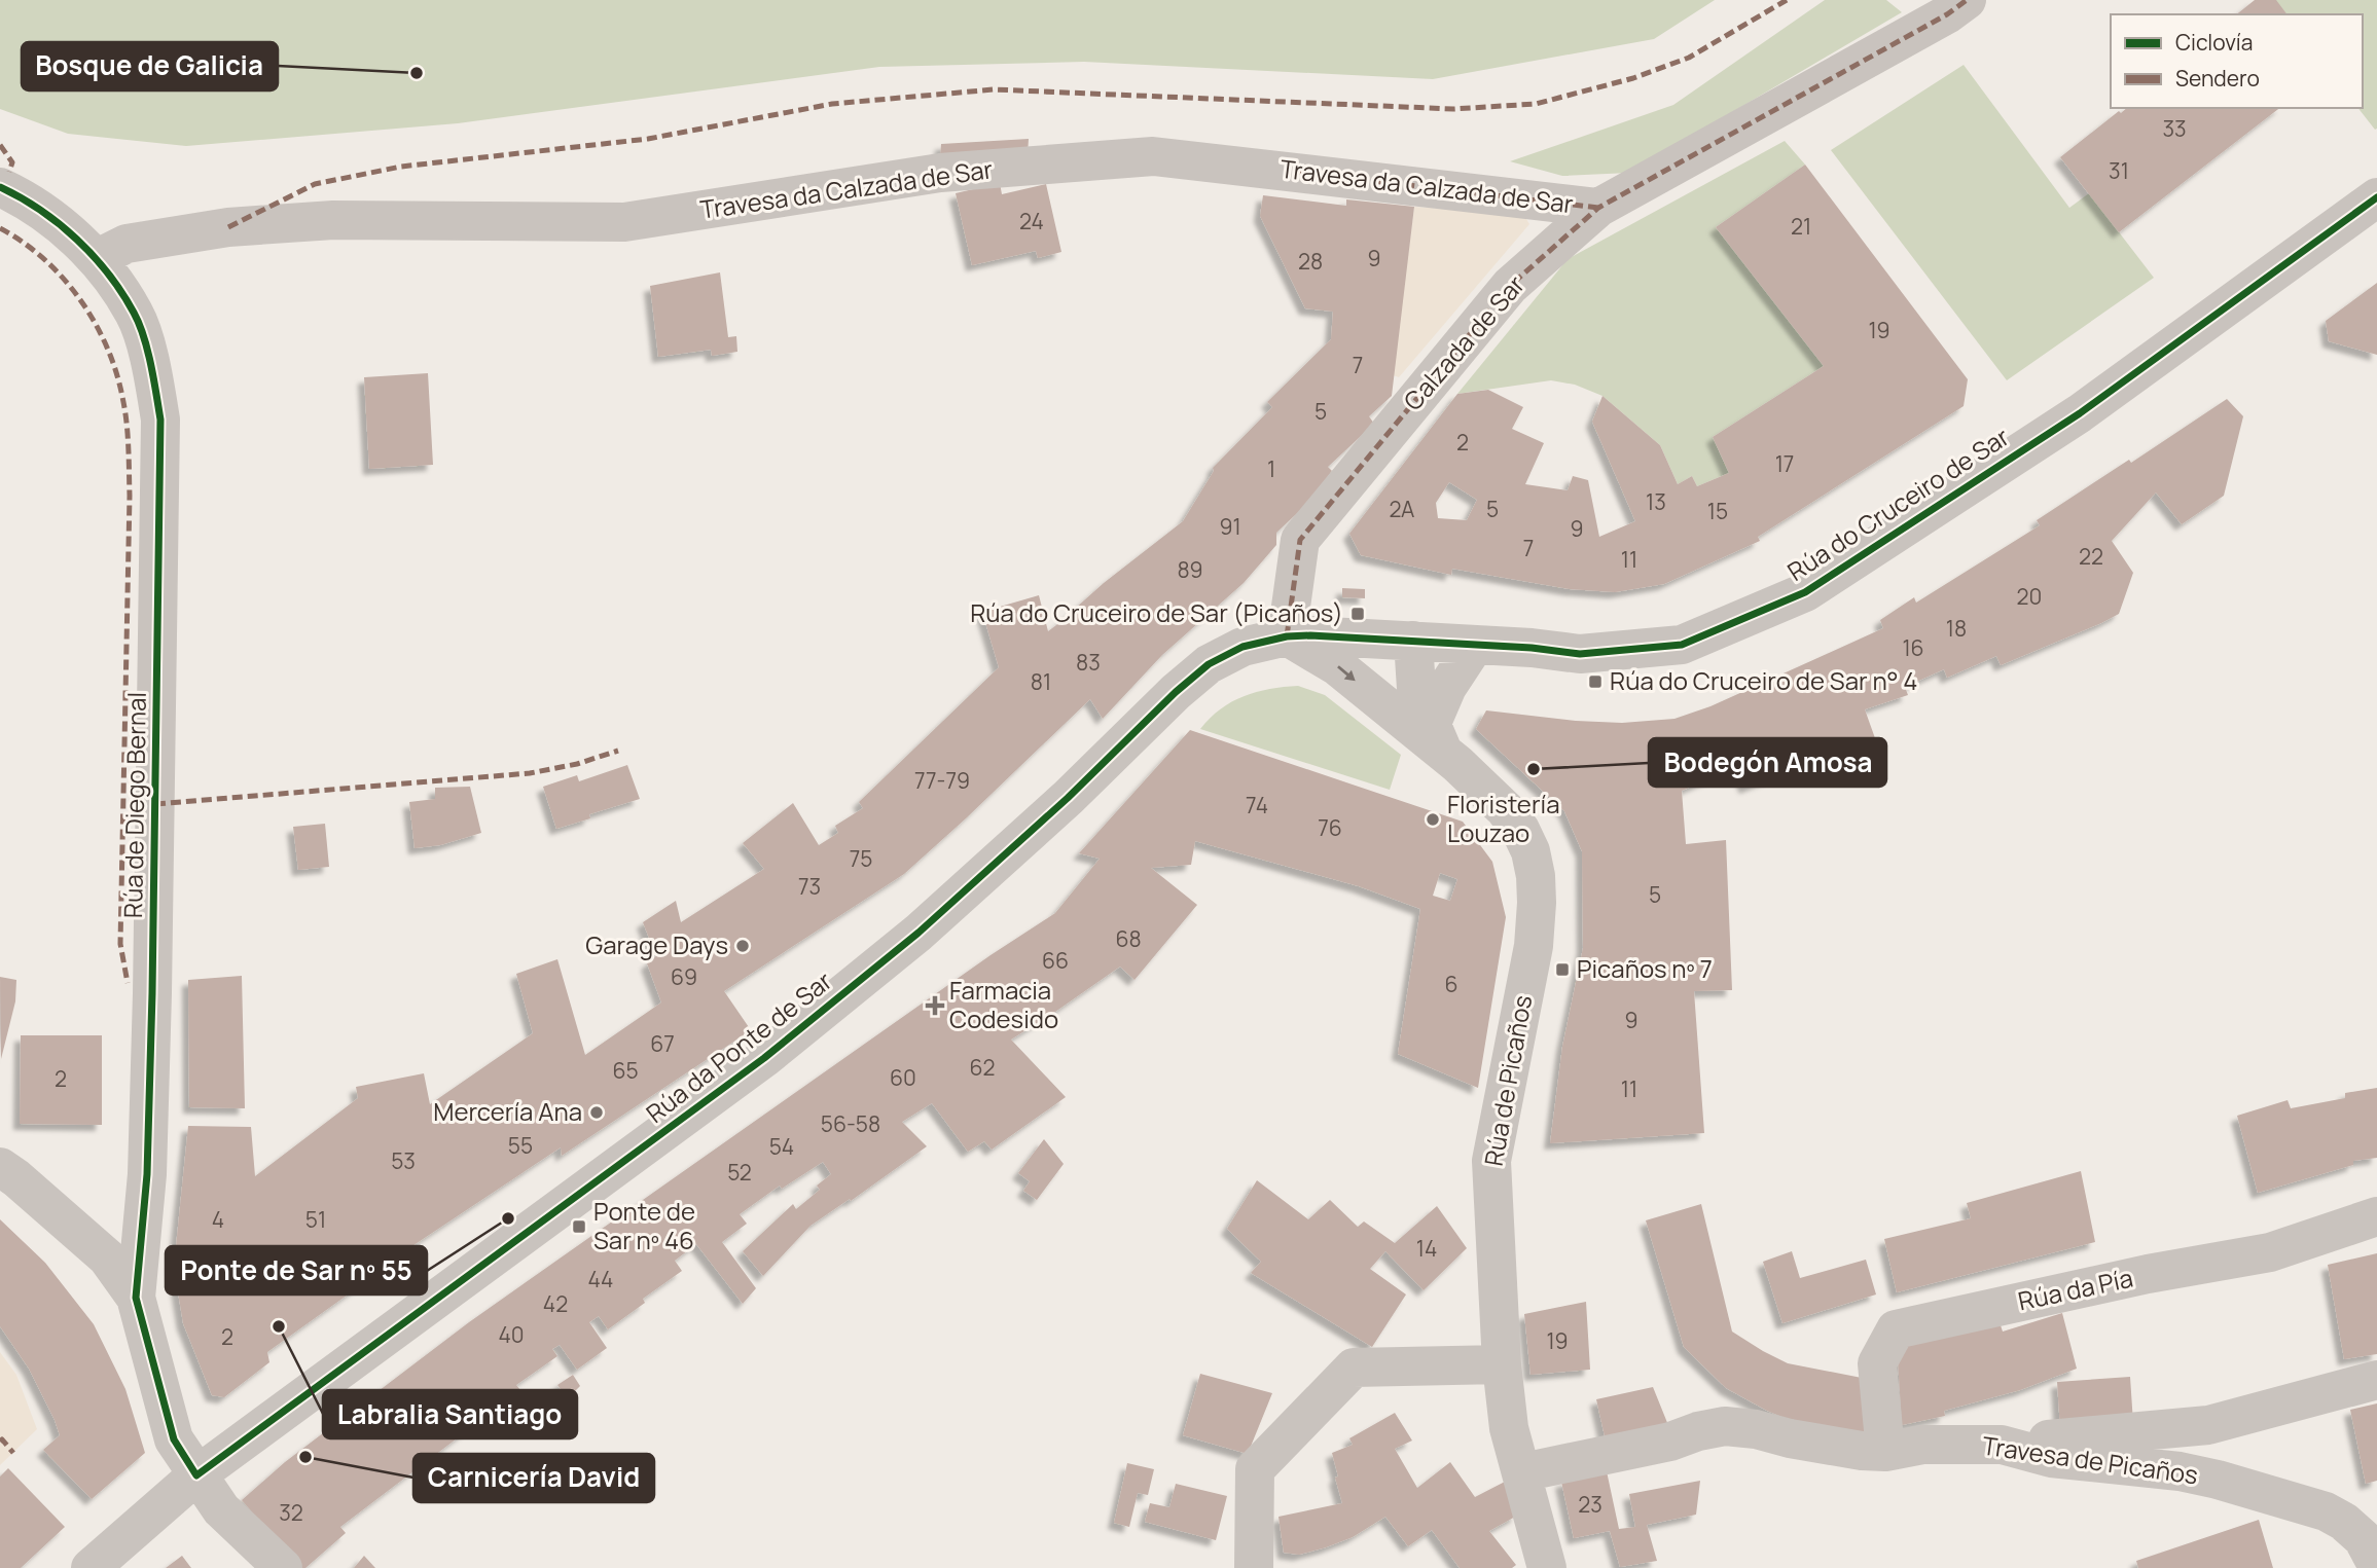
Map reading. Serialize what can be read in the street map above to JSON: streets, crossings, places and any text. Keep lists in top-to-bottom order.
{
  "streets": {
    "street": [
      "Travesa da Calzada de Sar",
      "Calzada de Sar",
      "Rúa do Cruceiro de Sar",
      "Rúa de Diego Bernal",
      "Rúa da Ponte de Sar",
      "Rúa de Picaños",
      "Rúa da Pía",
      "Travesa de Picaños"
    ]
  },
  "crossings": [
    ["Travesa da Calzada de Sar", "Calzada de Sar"],
    ["Travesa da Calzada de Sar", "Rúa de Diego Bernal"],
    ["Calzada de Sar", "Rúa do Cruceiro de Sar"],
    ["Calzada de Sar", "Rúa da Ponte de Sar"],
    ["Calzada de Sar", "Rúa de Picaños"],
    ["Rúa do Cruceiro de Sar", "Rúa da Ponte de Sar"],
    ["Rúa do Cruceiro de Sar", "Rúa de Picaños"],
    ["Rúa de Diego Bernal", "Rúa da Ponte de Sar"],
    ["Rúa da Ponte de Sar", "Rúa de Picaños"],
    ["Rúa de Picaños", "Travesa de Picaños"],
    ["Rúa da Pía", "Travesa de Picaños"]
  ],
  "places": {
    "other": [
      "Bosque de Galicia",
      "Bodegón Amosa",
      "Floristería Louzao",
      "Garage Days",
      "Mercería Ana",
      "Ponte de Sar nº 55",
      "Labralia Santiago",
      "Carnicería David"
    ],
    "transit": [
      "Rúa do Cruceiro de Sar (Picaños)",
      "Rúa do Cruceiro de Sar n° 4",
      "Picaños nº 7",
      "Ponte de Sar nº 46"
    ],
    "health": ["Farmacia Codesido"]
  },
  "house_numbers": [
    "33",
    "31",
    "24",
    "21",
    "9",
    "28",
    "19",
    "7",
    "5",
    "2",
    "17",
    "1",
    "13",
    "2A",
    "5",
    "15",
    "91",
    "9",
    "7",
    "22",
    "11",
    "89",
    "20",
    "18",
    "16",
    "83",
    "81",
    "77-79",
    "74",
    "76",
    "75",
    "73",
    "5",
    "68",
    "66",
    "69",
    "6",
    "9",
    "67",
    "62",
    "65",
    "60",
    "2",
    "11",
    "56-58",
    "55",
    "54",
    "53",
    "52",
    "4",
    "51",
    "14",
    "44",
    "42",
    "40",
    "2",
    "19",
    "23",
    "32"
  ],
  "legend": ["Ciclovía", "Sendero"]
}
